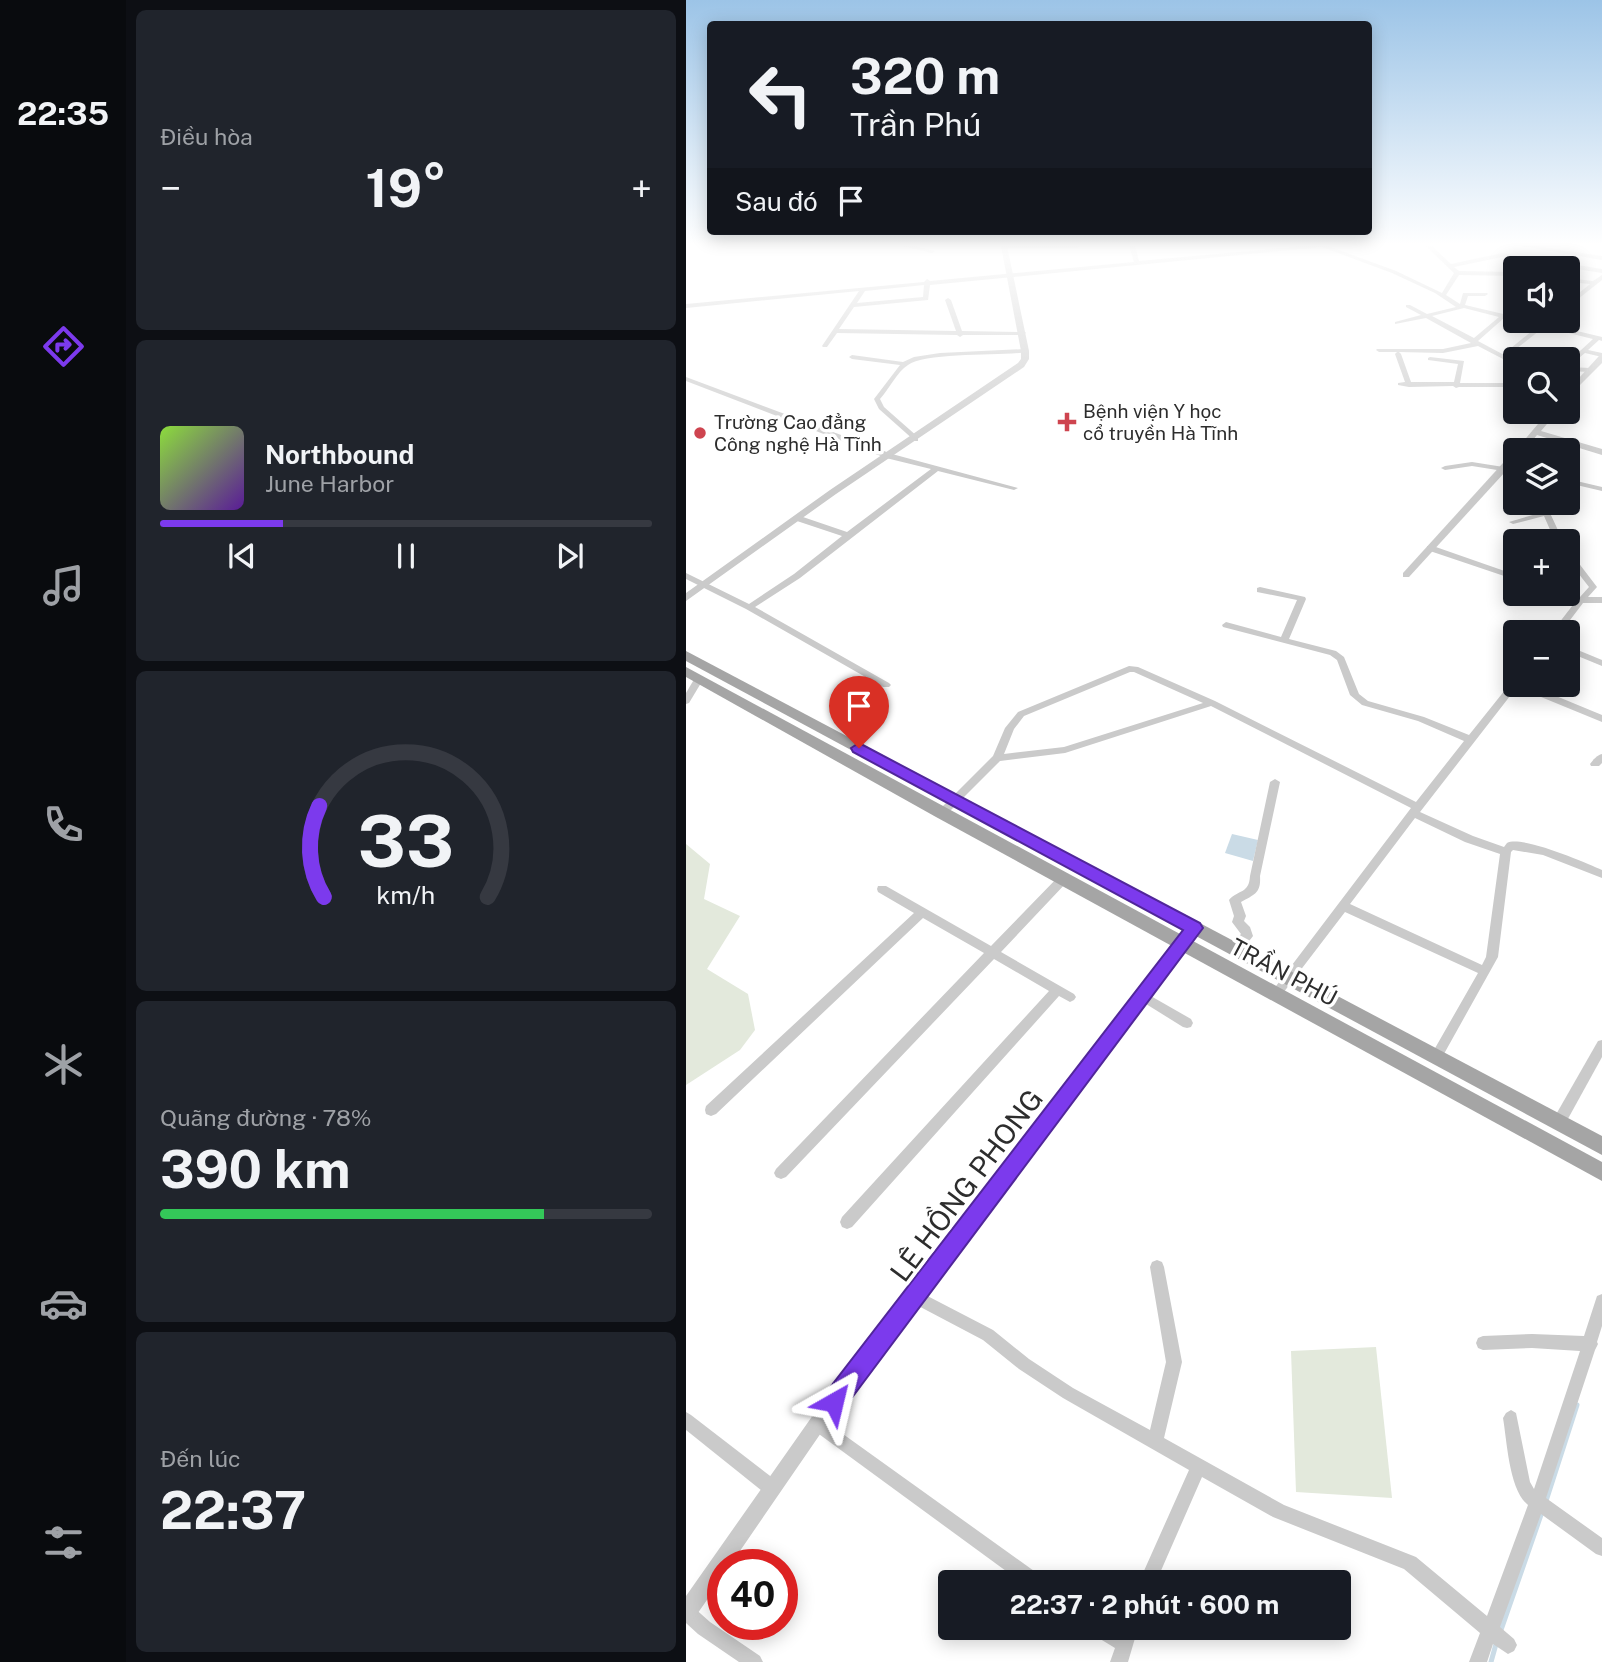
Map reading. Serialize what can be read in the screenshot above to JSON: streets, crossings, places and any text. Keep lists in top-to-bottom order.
{
  "streets": {
    "main road": ["TRẦN PHÚ"],
    "street": ["LÊ HỒNG PHONG"]
  },
  "crossings": [
    ["TRẦN PHÚ", "LÊ HỒNG PHONG"]
  ],
  "places": {
    "health": ["Bệnh viện Y học cổ truyền Hà Tĩnh"],
    "other": ["Trường Cao đẳng Công nghệ Hà Tĩnh"]
  },
  "page": {
    "tabs": "22:35",
    "tile": [
      "Điều hòa",
      ["Quãng đường · 78%", "390 km"],
      ["Đến lúc", "22:37"]
    ],
    "turn": ["320 m", "Trần Phú"],
    "heat": ["−", "19°", "+"],
    "then": "Sau đó",
    "map_buttons": ["+", "−"],
    "song": ["Northbound", "June Harbor"],
    "limit": "40",
    "trip": "22:37 · 2 phút · 600 m",
    "gauge": ["33", "km/h"]
  }
}
